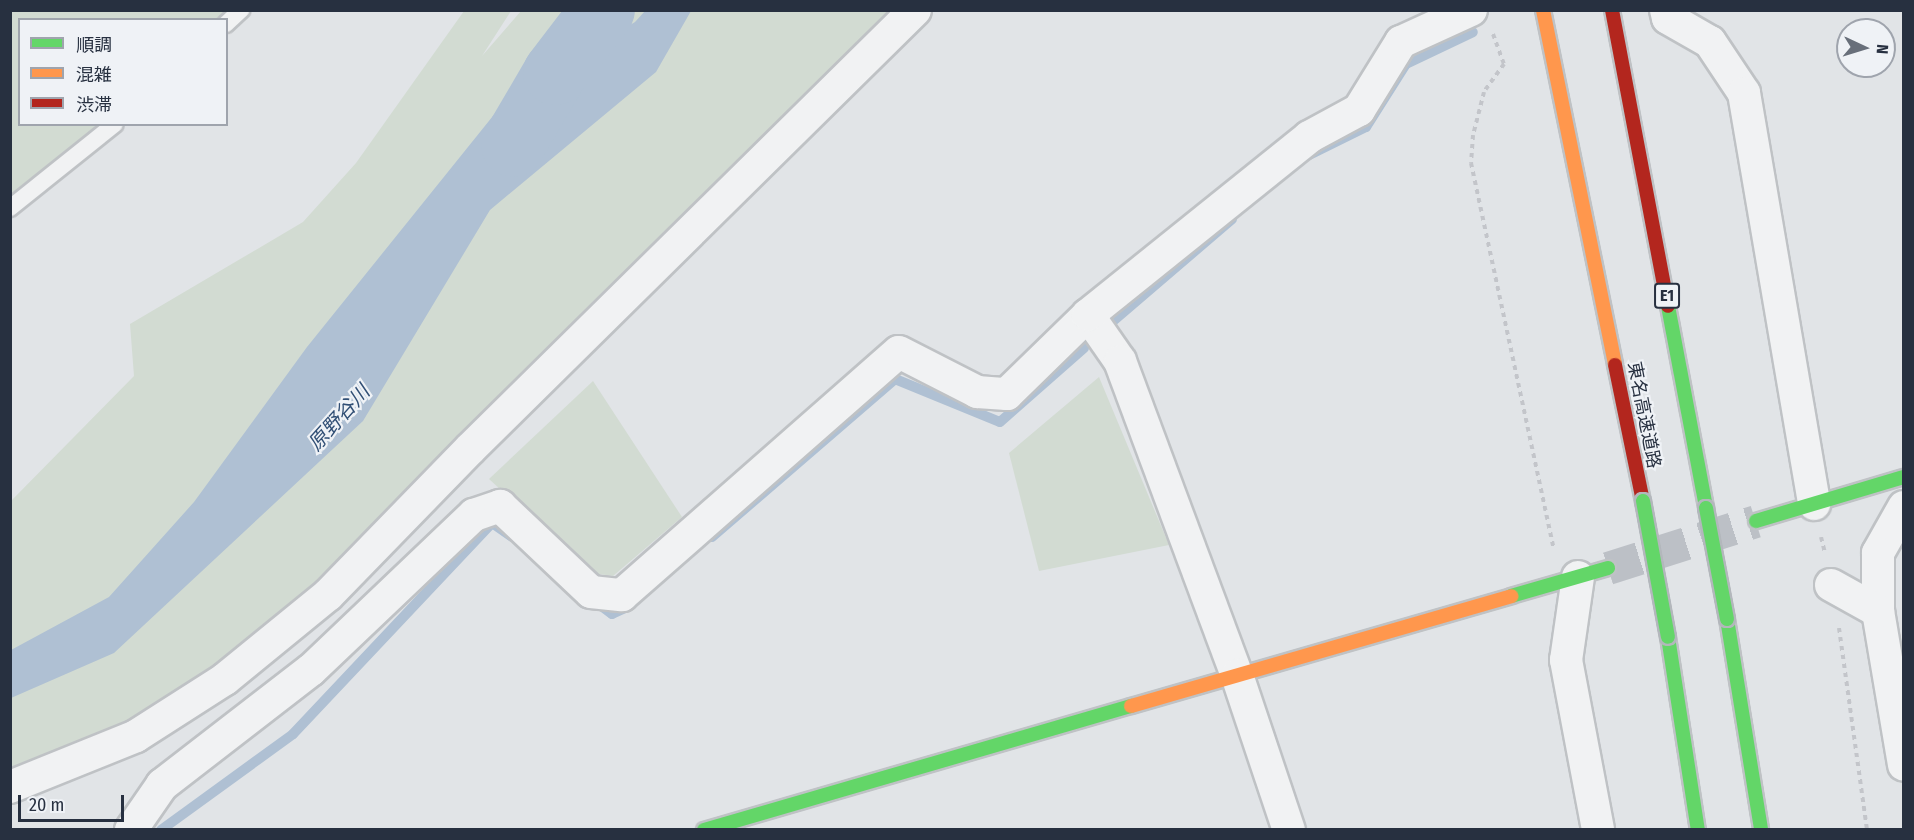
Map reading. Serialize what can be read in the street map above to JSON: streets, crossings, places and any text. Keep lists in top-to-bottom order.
{
  "streets": {
    "main road": ["E1", "東名高速道路"]
  },
  "water": ["原野谷川"],
  "legend": ["順調", "混雑", "渋滞"],
  "scale_bar": "20 m",
  "north": "right"
}
